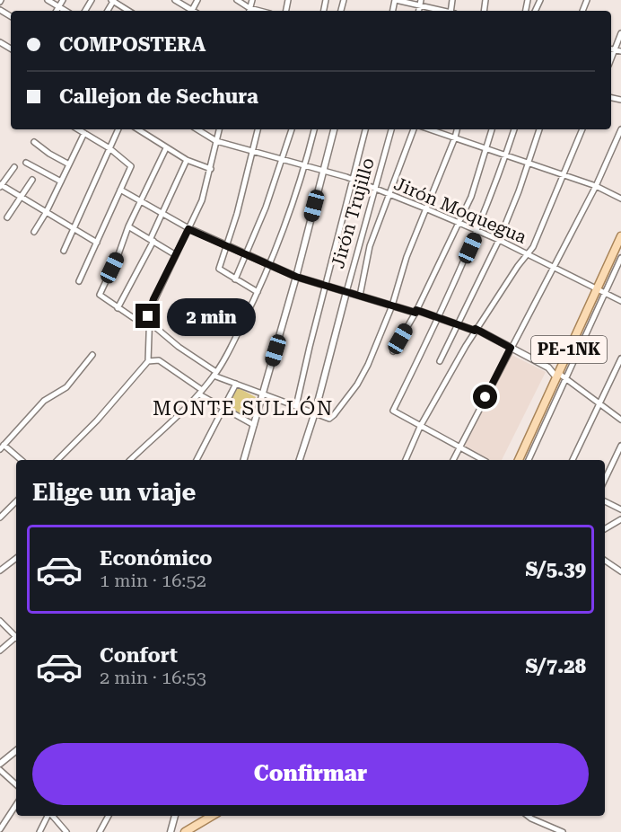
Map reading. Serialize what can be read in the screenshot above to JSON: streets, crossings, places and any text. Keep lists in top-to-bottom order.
{
  "streets": {
    "main road": ["PE-1NK"],
    "street": ["Jirón Moquegua", "Jirón Trujillo"]
  },
  "crossings": [
    ["Jirón Moquegua", "Jirón Trujillo"],
    ["Jirón Moquegua", "PE-1NK"]
  ],
  "districts": ["MONTE SULLÓN"],
  "page": {
    "banner": ["COMPOSTERA", "Callejon de Sechura"],
    "bubble": "2 min",
    "heading": "Elige un viaje",
    "list": [
      {
        "name": "Económico",
        "note": "1 min · 16:52",
        "value": "S/5.39"
      },
      {
        "name": "Confort",
        "note": "2 min · 16:53",
        "value": "S/7.28"
      }
    ],
    "buttons": "Confirmar"
  }
}
